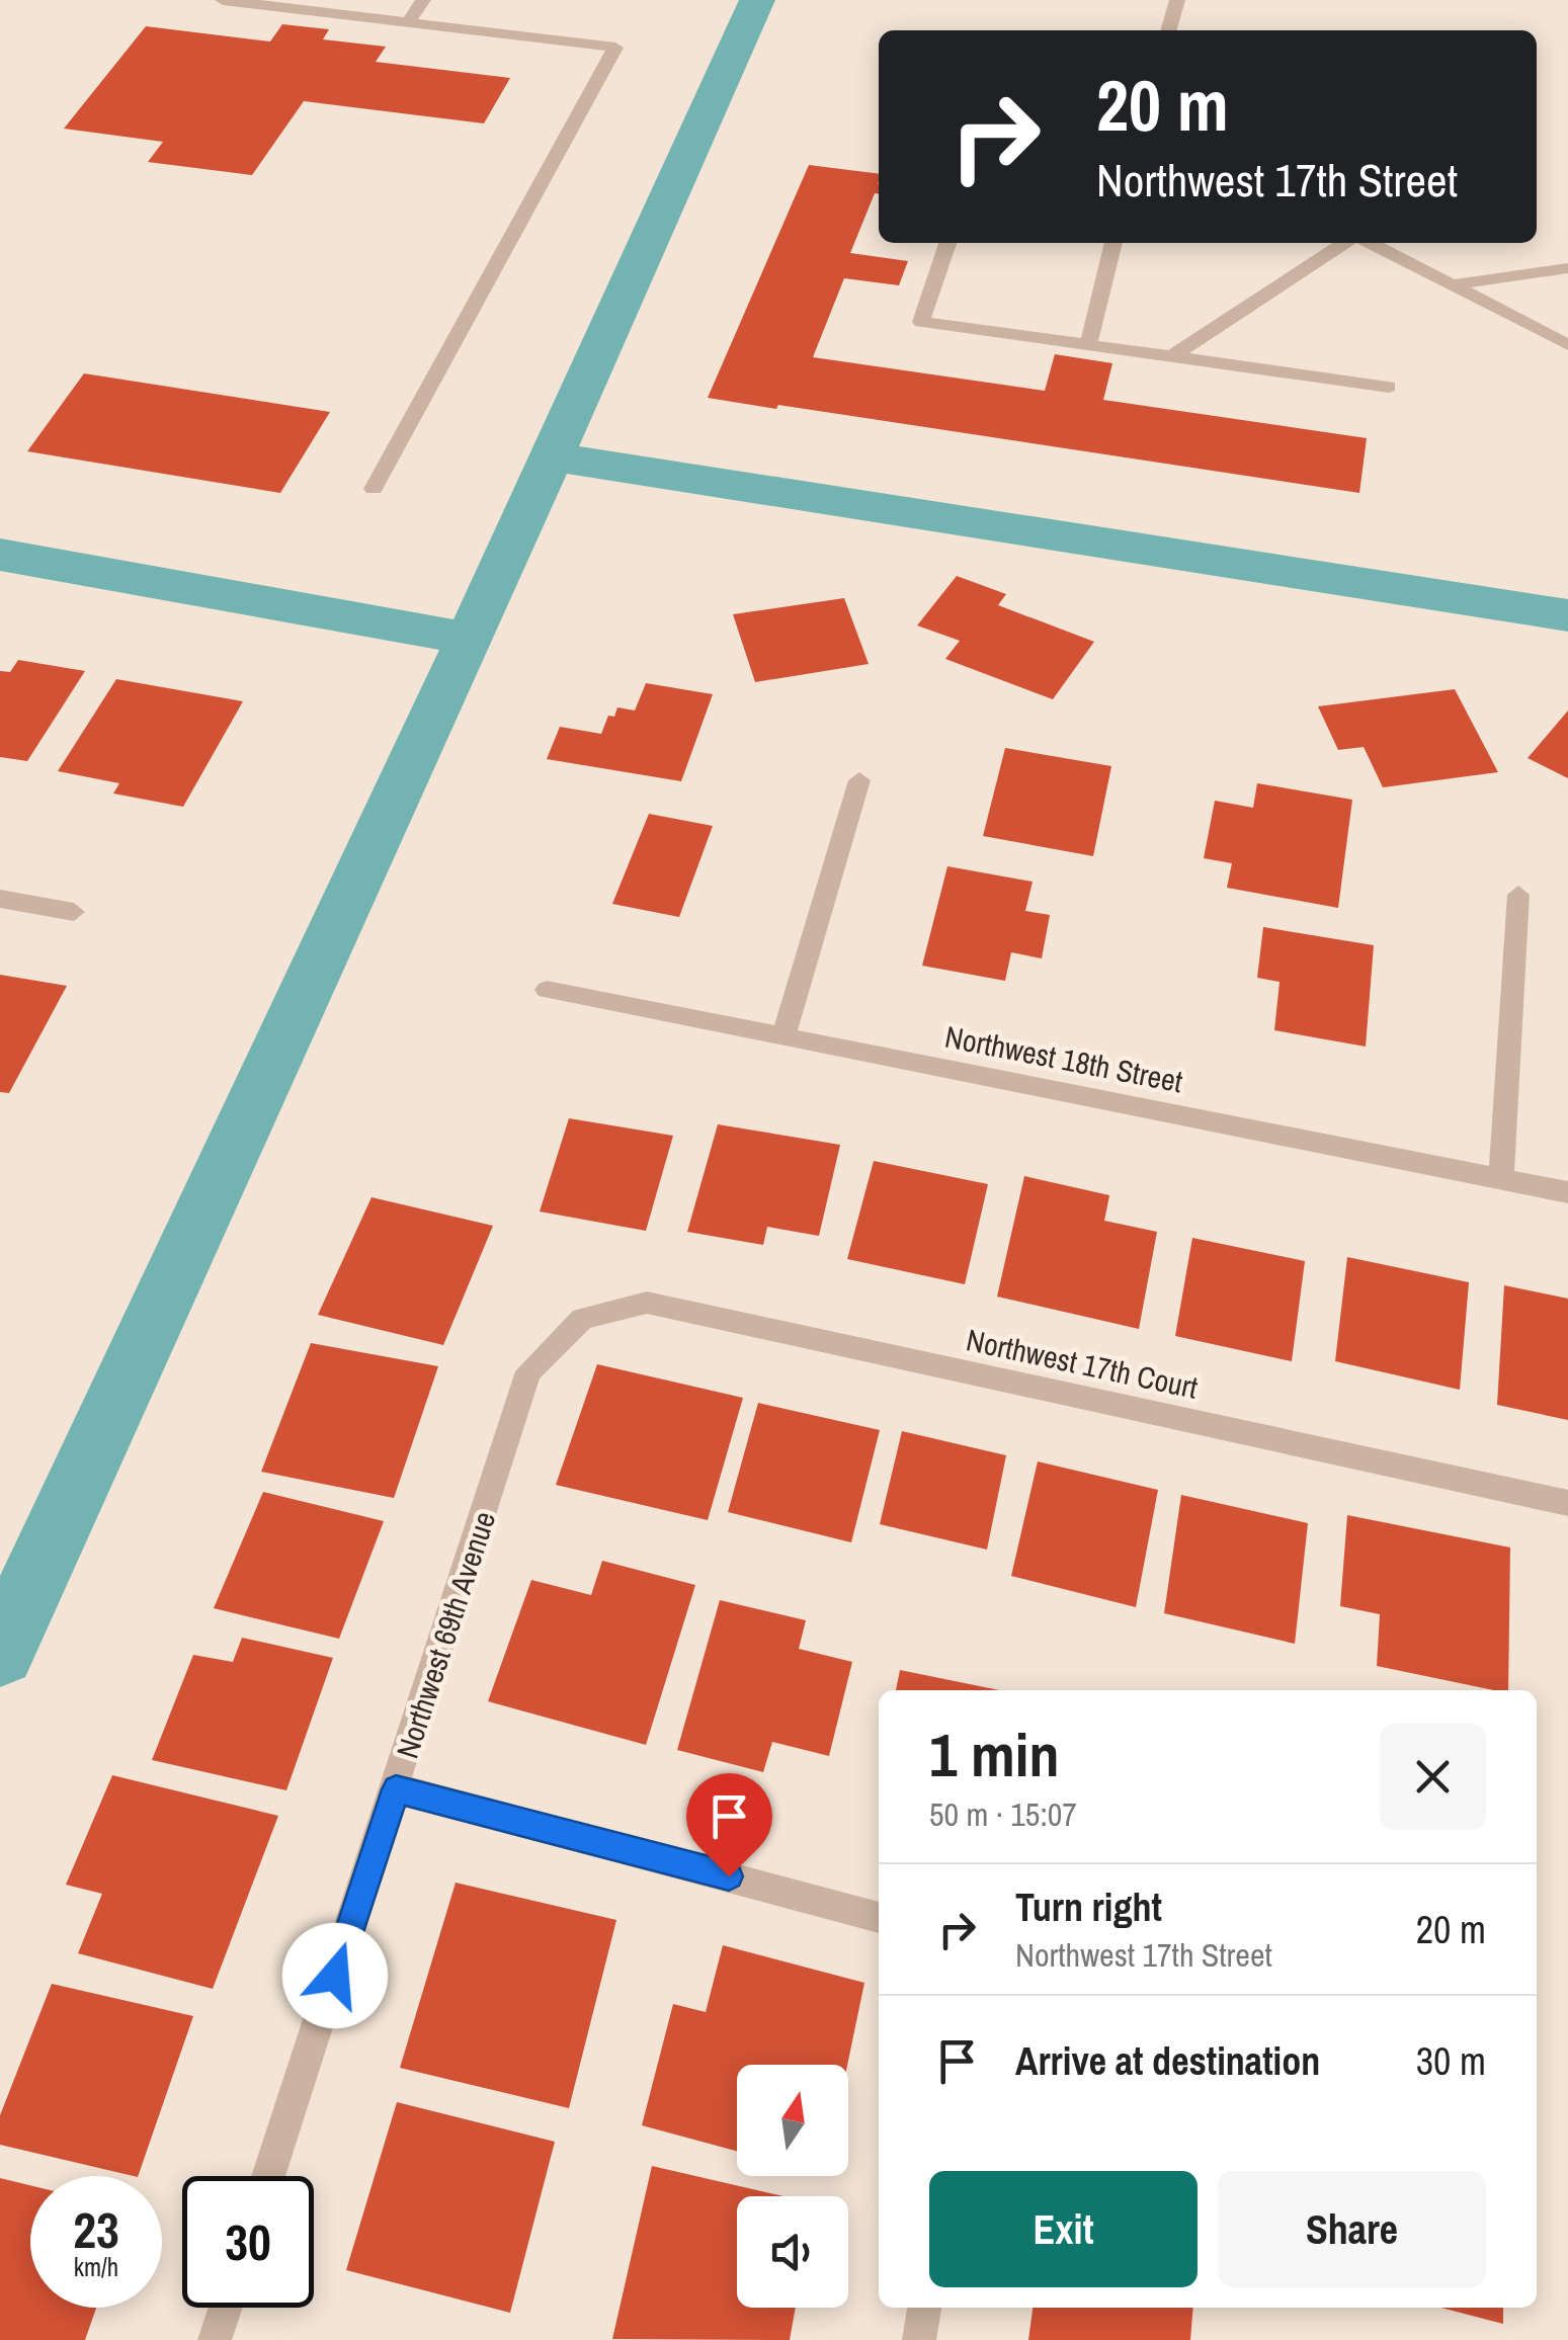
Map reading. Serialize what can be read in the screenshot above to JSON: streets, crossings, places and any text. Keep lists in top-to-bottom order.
{
  "streets": {
    "street": ["Northwest 18th Street", "Northwest 17th Court", "Northwest 69th Avenue"]
  },
  "crossings": [
    ["Northwest 17th Court", "Northwest 69th Avenue"]
  ],
  "north": "top",
  "page": {
    "turn": ["20 m", "Northwest 17th Street"],
    "heading": ["1 min", "50 m · 15:07"],
    "list": [
      {
        "name": "Turn right",
        "note": "Northwest 17th Street",
        "value": "20 m"
      },
      {
        "name": "Arrive at destination",
        "value": "30 m"
      }
    ],
    "buttons": ["Exit", "Share"],
    "speed": "23 km/h",
    "limit": "30"
  }
}
